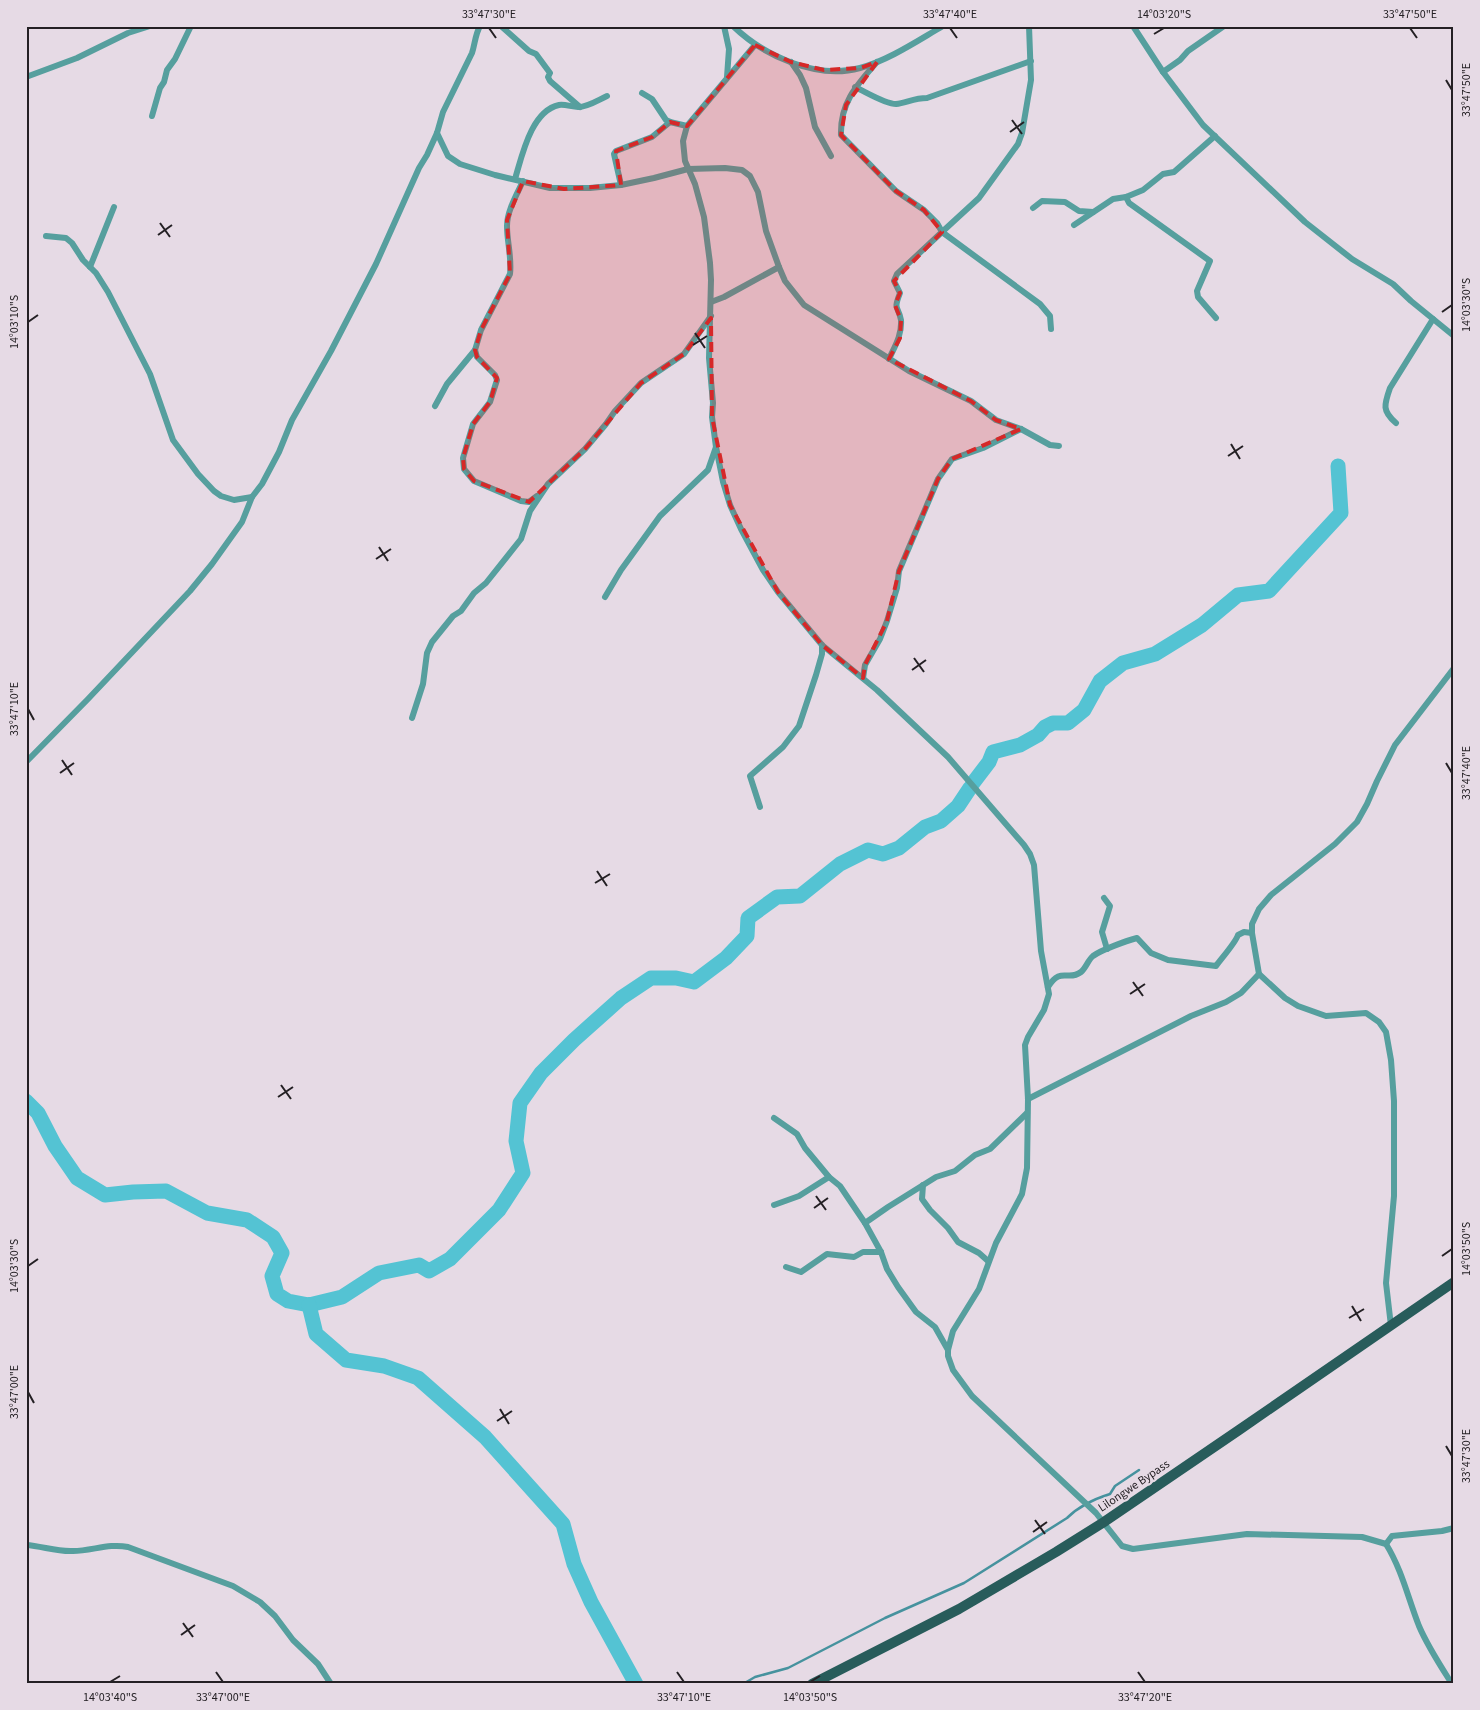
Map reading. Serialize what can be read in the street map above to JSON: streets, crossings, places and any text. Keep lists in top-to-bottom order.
{
  "streets": {
    "main road": ["Lilongwe Bypass"]
  },
  "coordinates": [
    "33°47'30\"E",
    "33°47'40\"E",
    "14°03'20\"S",
    "33°47'50\"E",
    "14°03'30\"S",
    "14°03'10\"S",
    "33°47'10\"E",
    "14°03'50\"S",
    "33°47'00\"E",
    "14°03'40\"S",
    "33°47'20\"E"
  ]
}
